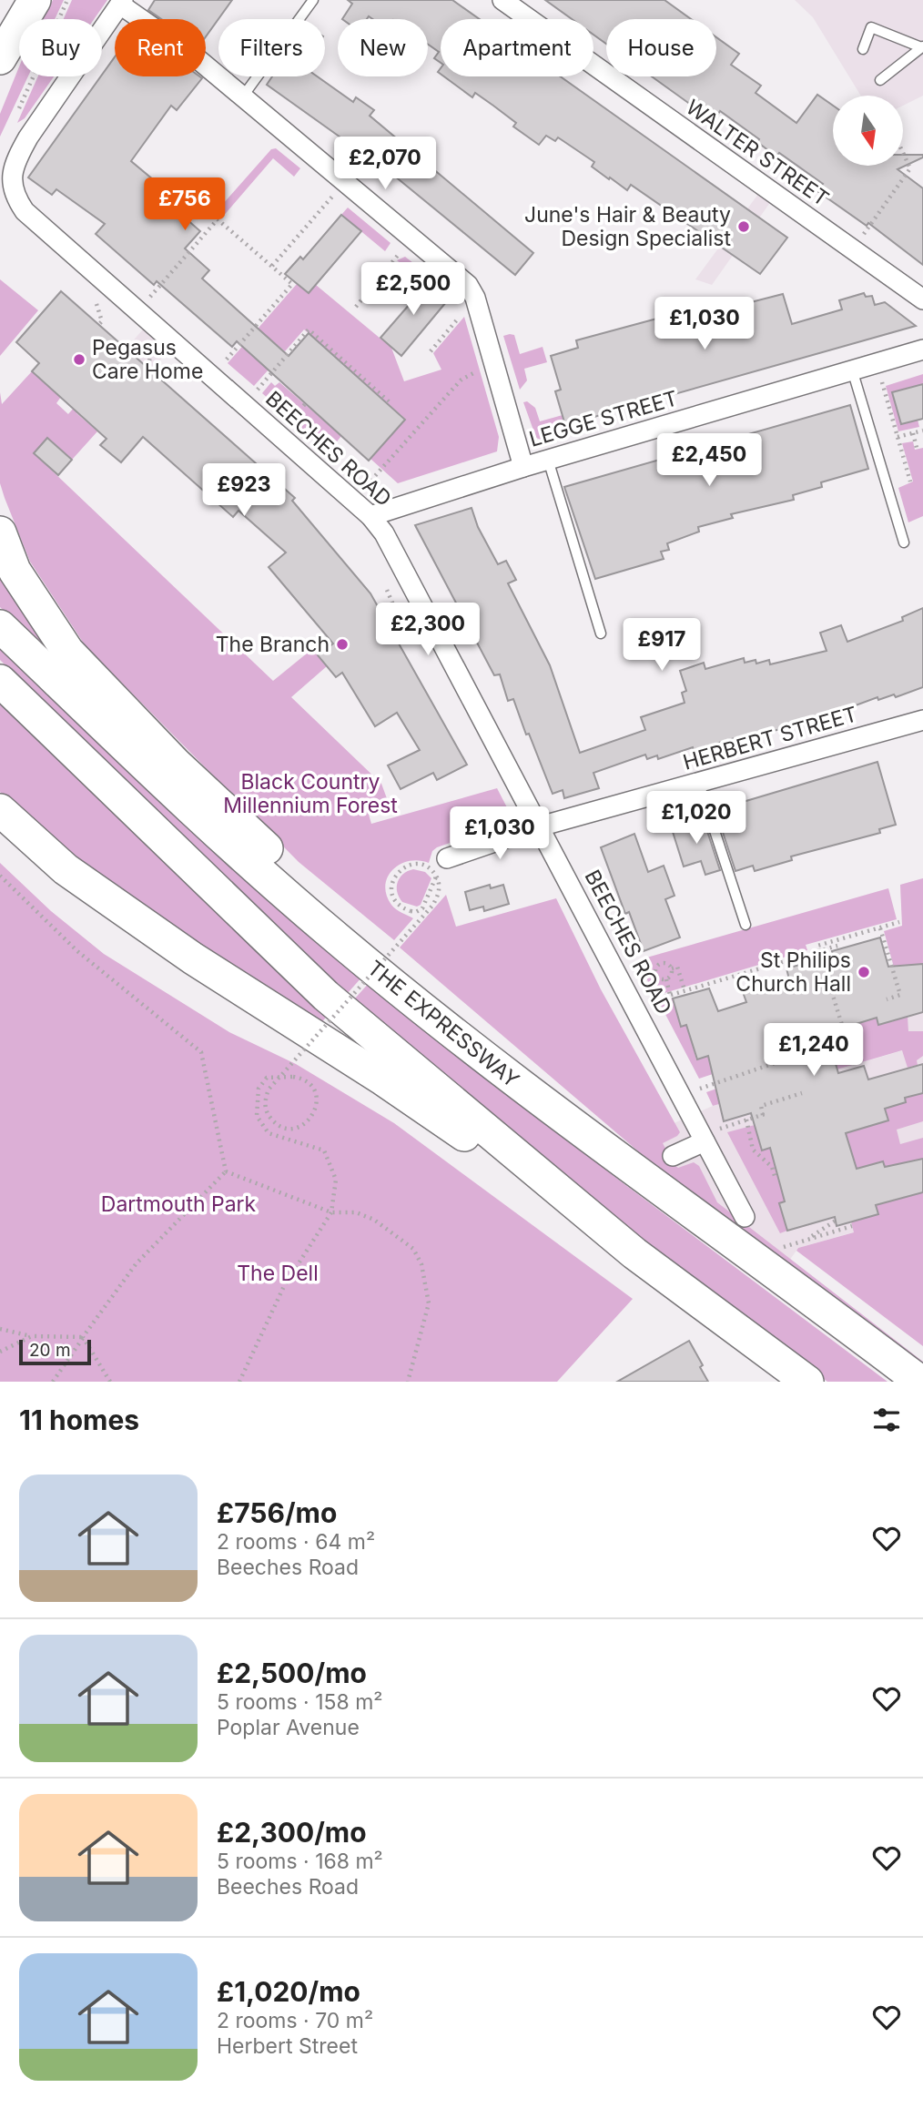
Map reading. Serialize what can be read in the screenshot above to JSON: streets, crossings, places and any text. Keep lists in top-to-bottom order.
{
  "streets": {
    "highway": ["THE EXPRESSWAY"],
    "street": [
      "WALTER STREET",
      "LEGGE STREET",
      "BEECHES ROAD",
      "HERBERT STREET"
    ]
  },
  "crossings": [
    ["LEGGE STREET", "BEECHES ROAD"],
    ["BEECHES ROAD", "HERBERT STREET"]
  ],
  "parks": ["Black Country Millennium Forest", "Dartmouth Park", "The Dell"],
  "places": [
    "June's Hair & Beauty Design Specialist",
    "Pegasus Care Home",
    "The Branch",
    "St Philips Church Hall"
  ],
  "scale_bar": "20 m",
  "north": "bottom",
  "page": {
    "chip": [
      "Buy",
      "Rent",
      "Filters",
      "New",
      "Apartment",
      "House"
    ],
    "price": [
      "£2,070",
      "£756",
      "£2,500",
      "£1,030",
      "£2,450",
      "£923",
      "£2,300",
      "£917",
      "£1,020",
      "£1,030",
      "£1,240"
    ],
    "scale": "20 m",
    "heading": "11 homes",
    "list": [
      {
        "name": "£756/mo",
        "note": "2 rooms · 64 m² · Beeches Road"
      },
      {
        "name": "£2,500/mo",
        "note": "5 rooms · 158 m² · Poplar Avenue"
      },
      {
        "name": "£2,300/mo",
        "note": "5 rooms · 168 m² · Beeches Road"
      },
      {
        "name": "£1,020/mo",
        "note": "2 rooms · 70 m² · Herbert Street"
      }
    ]
  }
}
